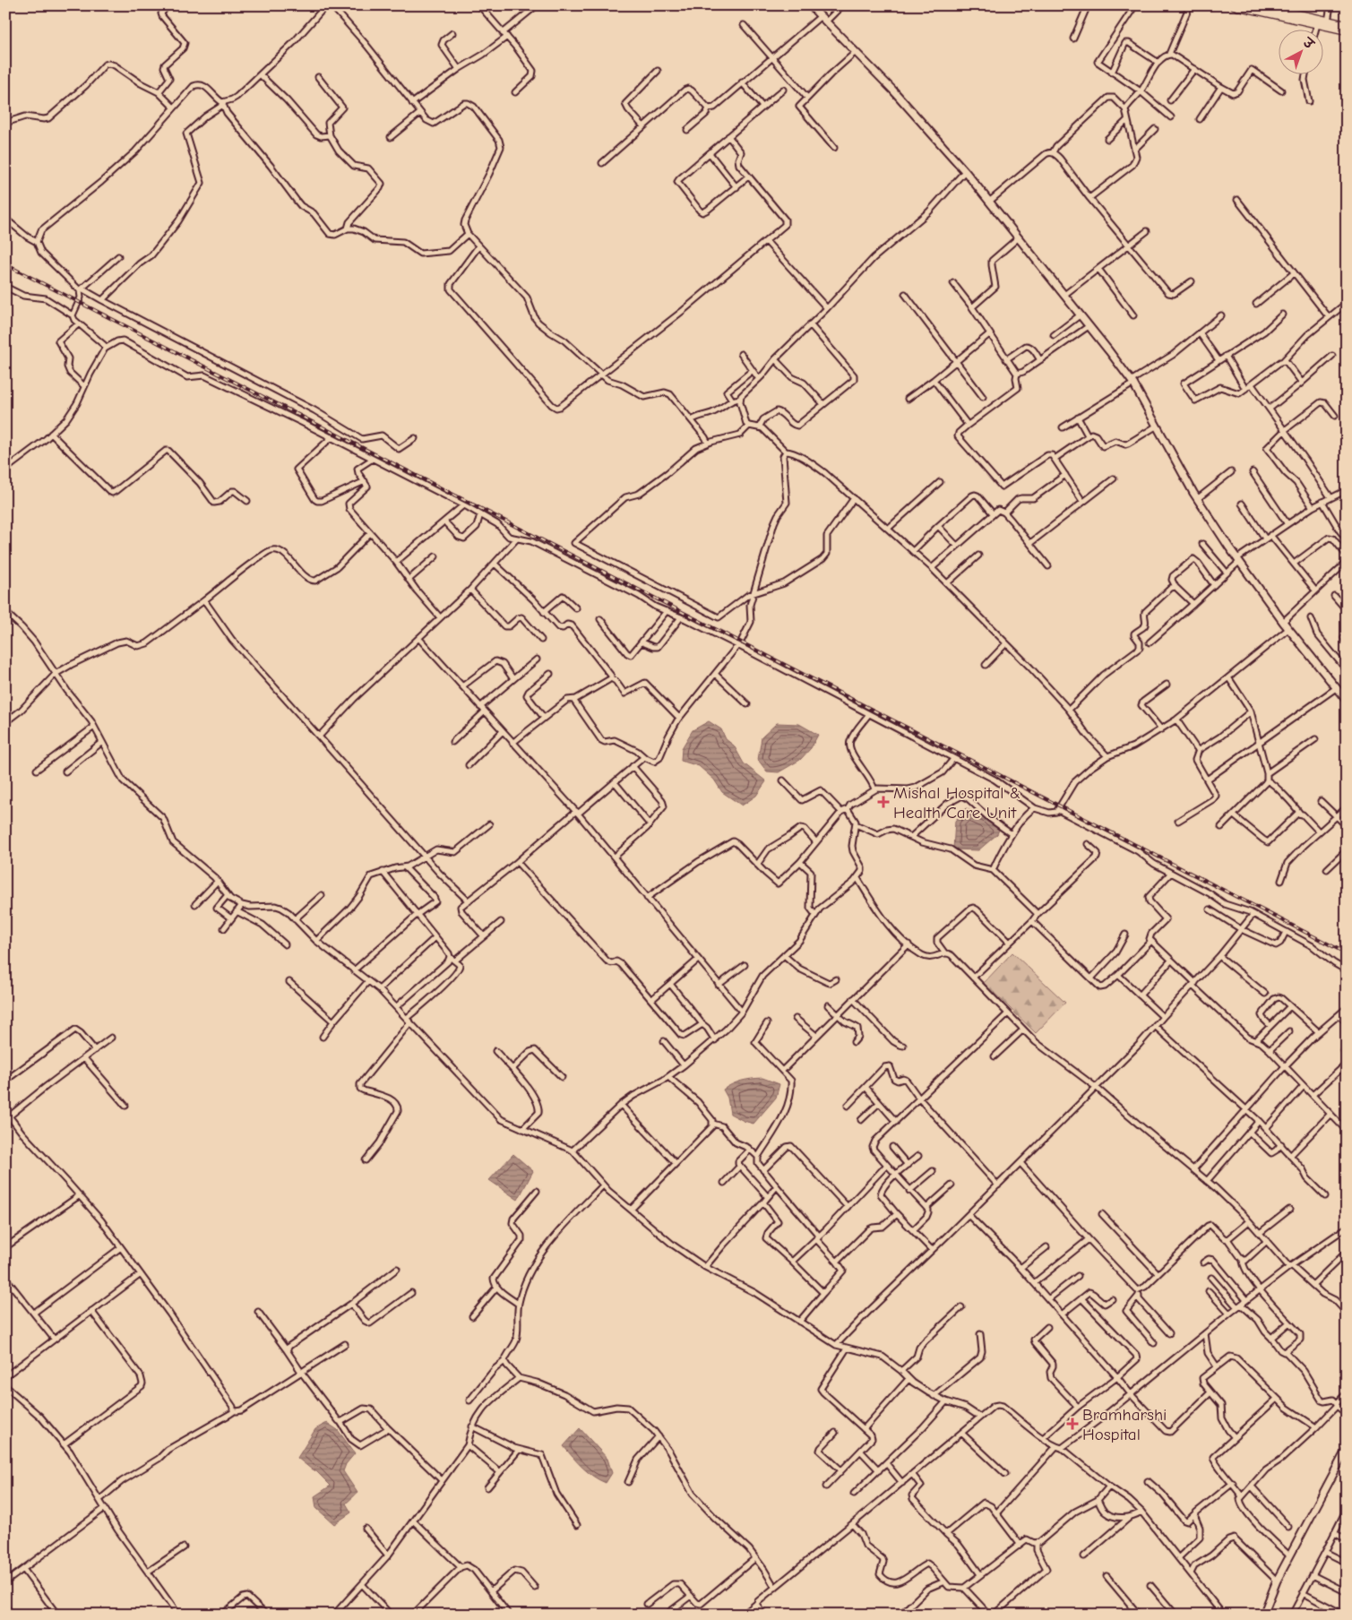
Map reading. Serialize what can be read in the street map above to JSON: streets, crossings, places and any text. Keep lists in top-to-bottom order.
{
  "places": {
    "health": ["Mishal Hospital & Health Care Unit", "Bramharshi Hospital"]
  },
  "north": "top right"
}
